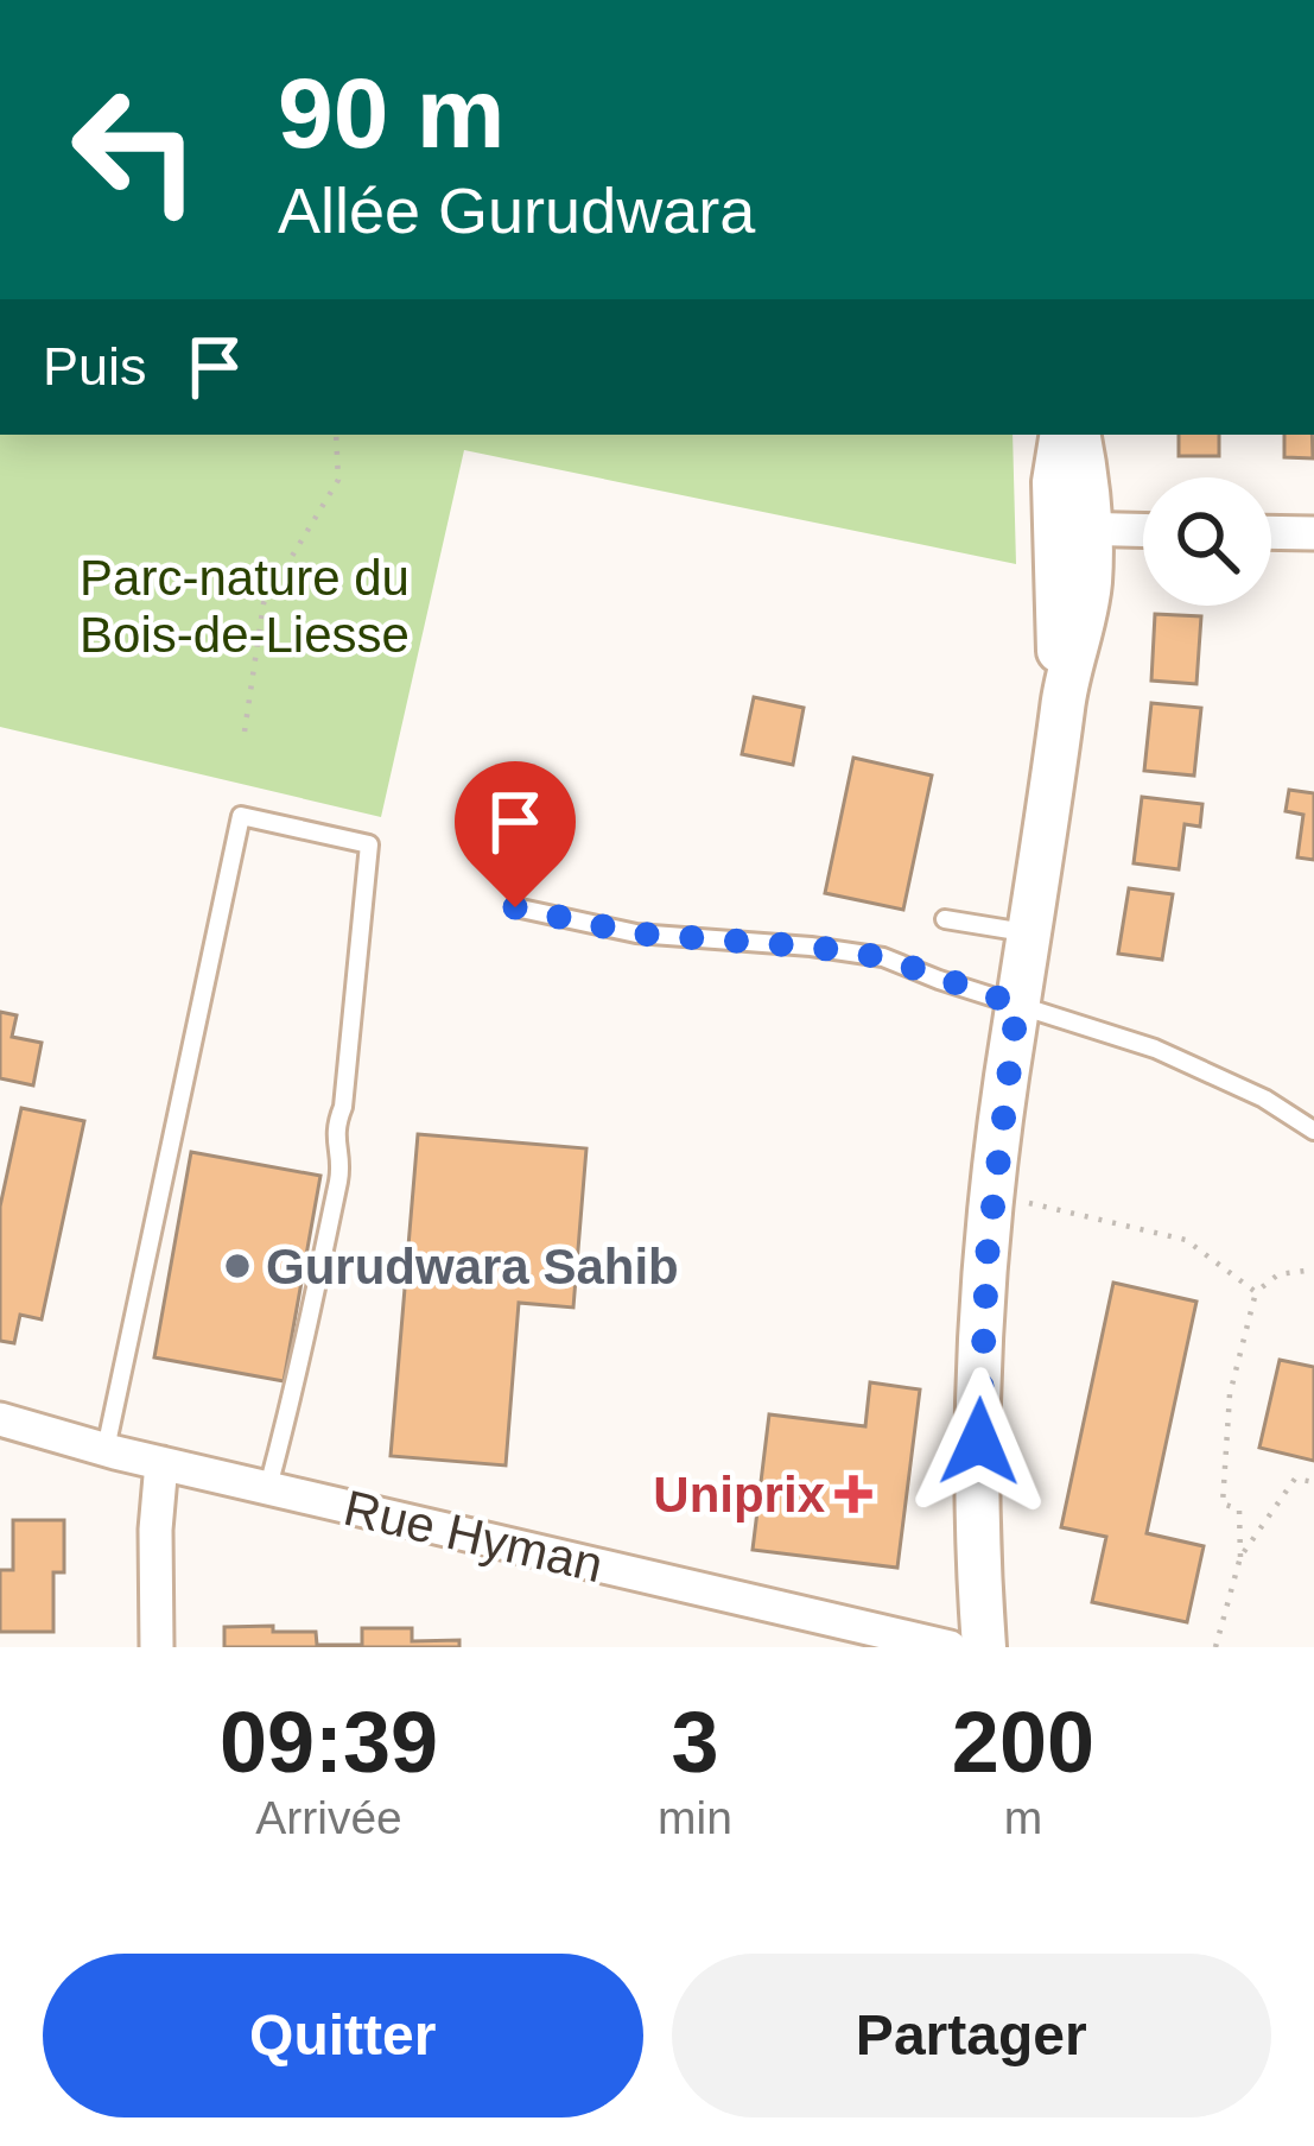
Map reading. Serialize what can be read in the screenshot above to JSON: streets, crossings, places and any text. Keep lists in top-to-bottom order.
{
  "streets": {
    "street": ["Rue Hyman"]
  },
  "parks": ["Parc-nature du Bois-de-Liesse"],
  "places": {
    "other": ["Gurudwara Sahib"],
    "health": ["Uniprix"]
  },
  "page": {
    "turn": ["90 m", "Allée Gurudwara"],
    "then": "Puis",
    "eta": [
      "09:39",
      "Arrivée",
      "3",
      "min",
      "200",
      "m"
    ],
    "buttons": ["Quitter", "Partager"]
  }
}
